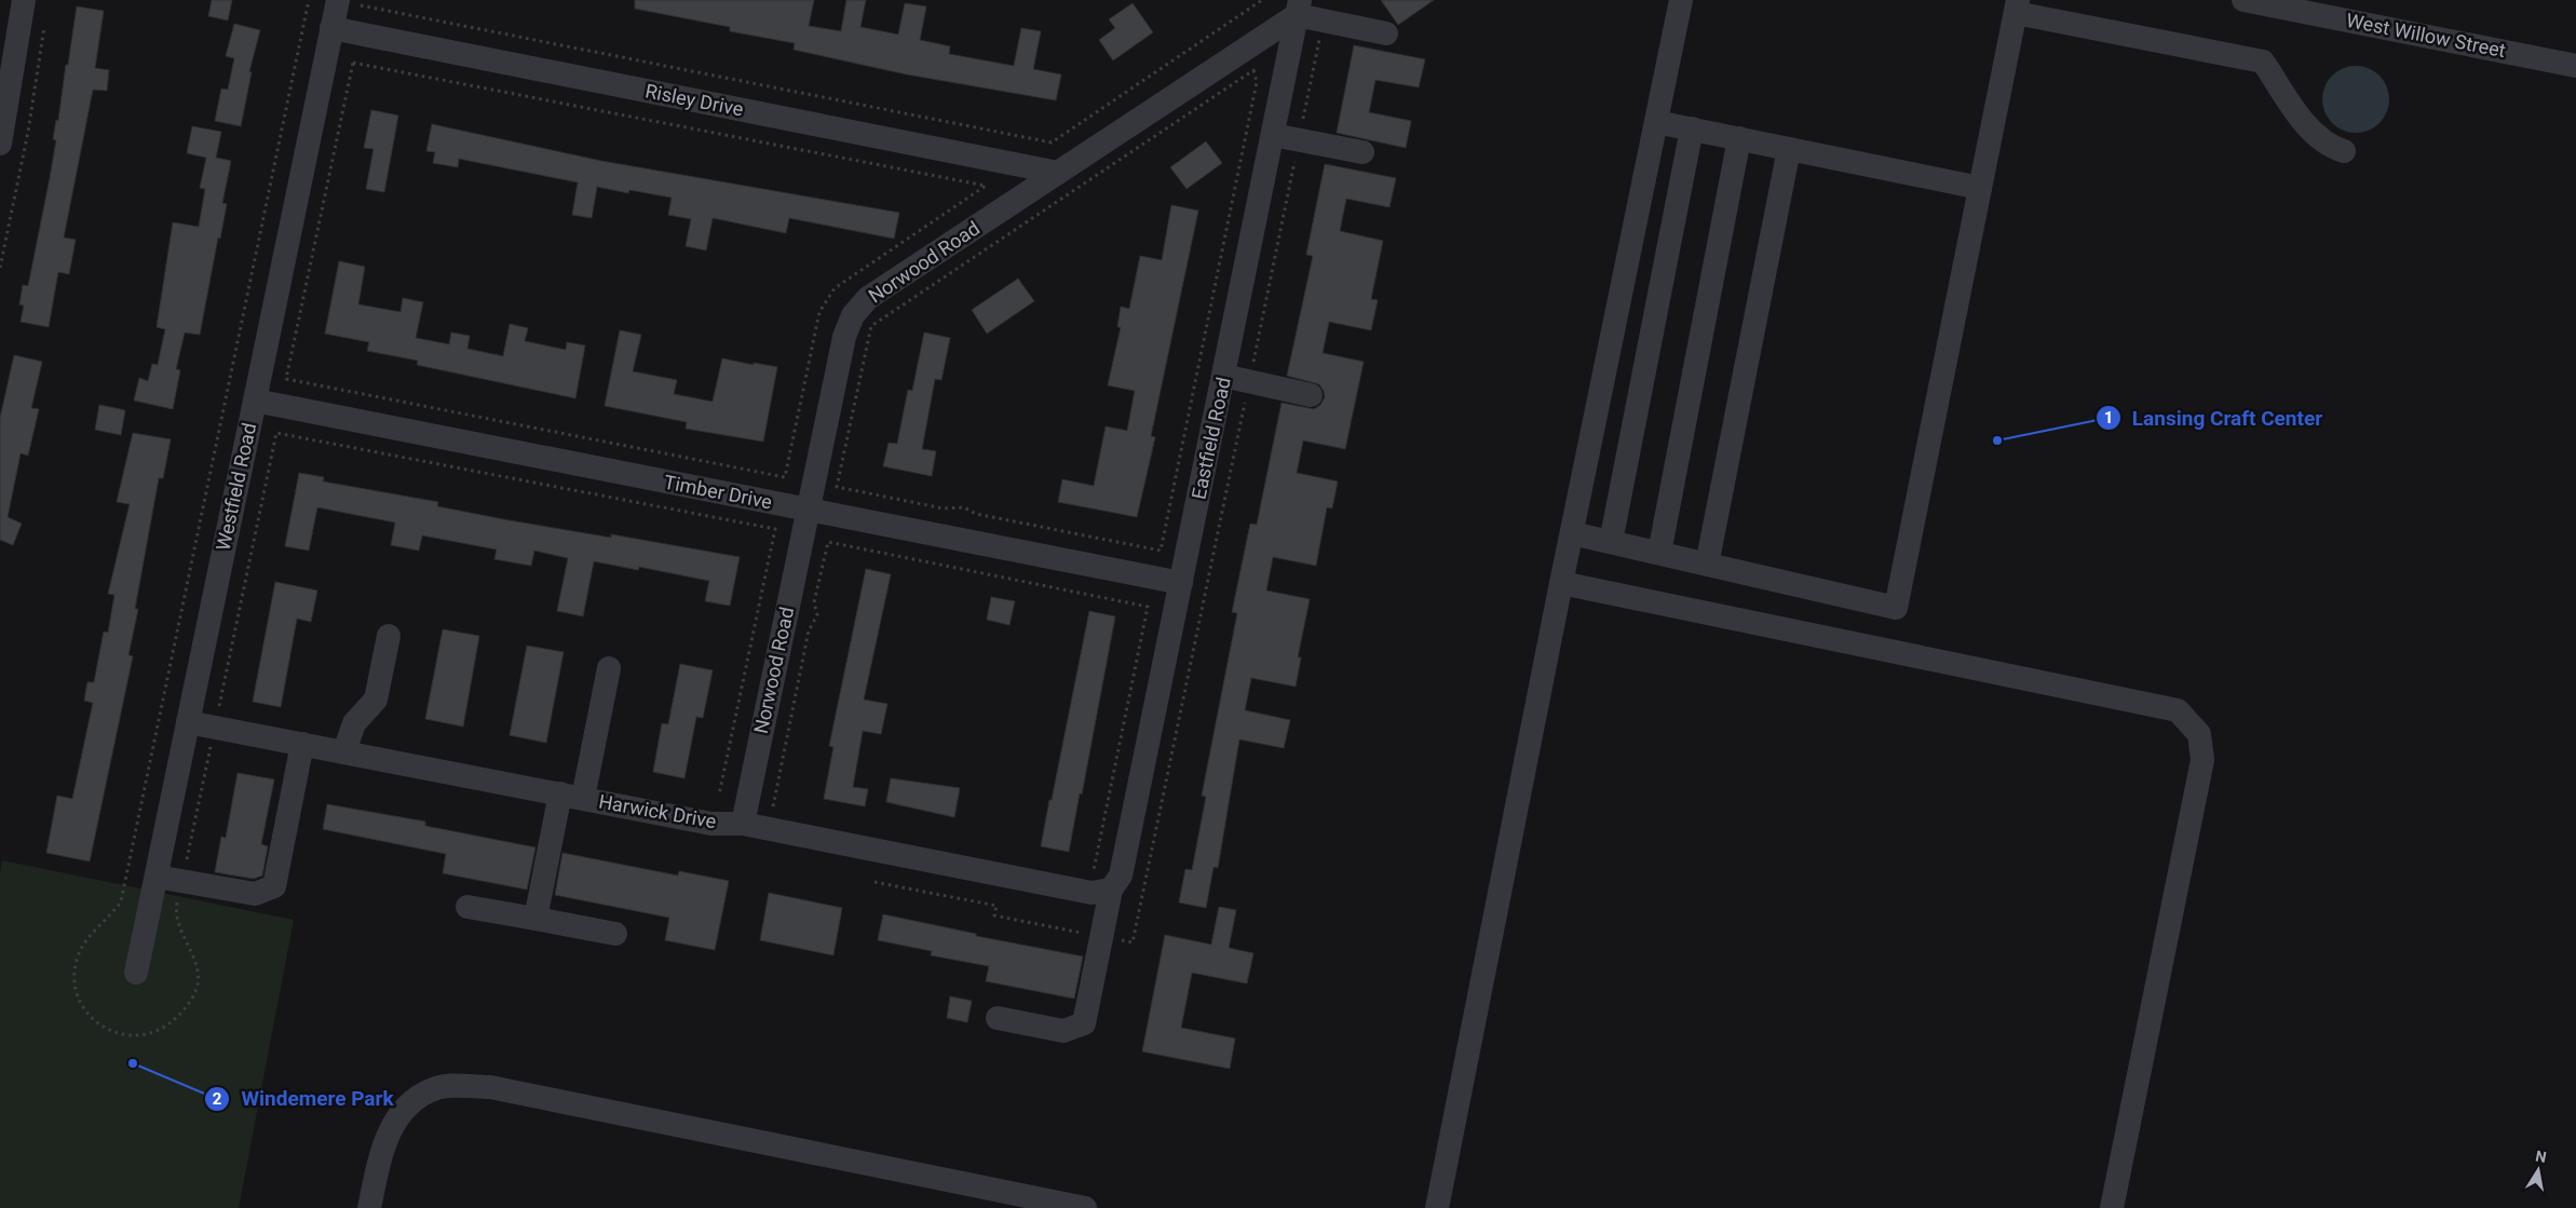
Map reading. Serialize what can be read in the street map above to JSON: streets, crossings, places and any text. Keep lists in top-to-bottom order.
{
  "streets": {
    "street": [
      "West Willow Street",
      "Risley Drive",
      "Norwood Road",
      "Eastfield Road",
      "Westfield Road",
      "Timber Drive",
      "Harwick Drive"
    ]
  },
  "crossings": [
    ["Risley Drive", "Norwood Road"],
    ["Risley Drive", "Westfield Road"],
    ["Norwood Road", "Eastfield Road"],
    ["Norwood Road", "Timber Drive"],
    ["Norwood Road", "Harwick Drive"],
    ["Eastfield Road", "Timber Drive"],
    ["Eastfield Road", "Harwick Drive"],
    ["Westfield Road", "Timber Drive"],
    ["Westfield Road", "Harwick Drive"]
  ],
  "places": ["Lansing Craft Center", "Windemere Park"],
  "north": "top"
}
